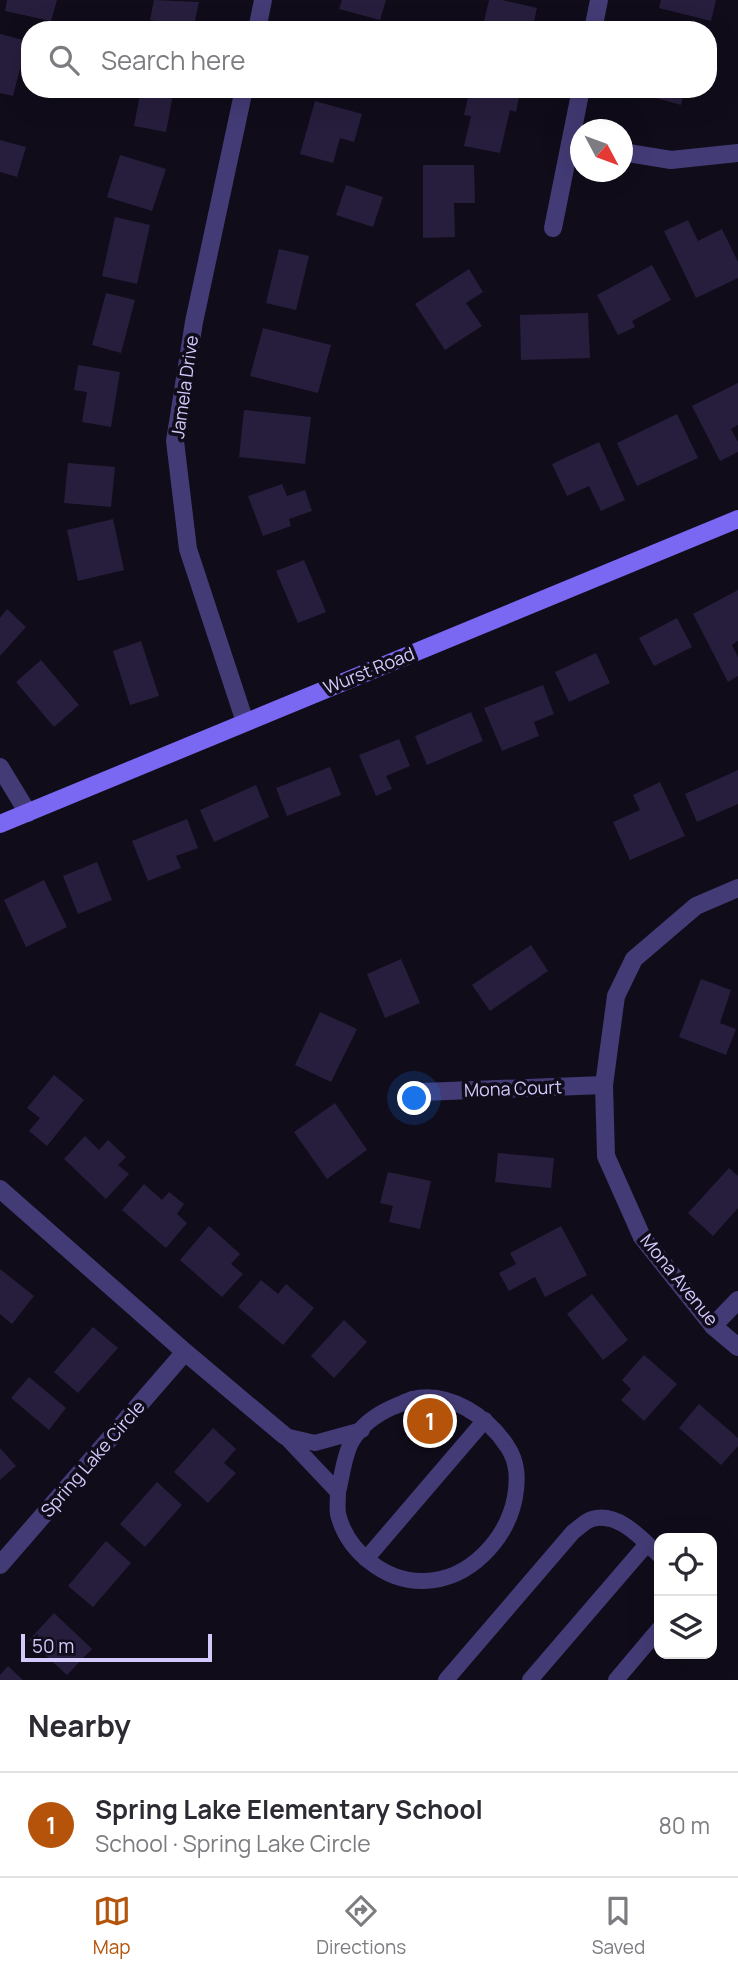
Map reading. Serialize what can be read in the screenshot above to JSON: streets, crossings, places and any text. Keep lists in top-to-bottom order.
{
  "streets": {
    "street": [
      "Jamela Drive",
      "Wurst Road",
      "Mona Court",
      "Mona Avenue",
      "Spring Lake Circle"
    ]
  },
  "crossings": [
    ["Jamela Drive", "Wurst Road"],
    ["Mona Court", "Mona Avenue"]
  ],
  "scale_bar": "50 m",
  "north": "bottom right",
  "page": {
    "search": "Search here",
    "pins": "1",
    "scale": "50 m",
    "heading": "Nearby",
    "list": [
      {
        "mark": "1",
        "name": "Spring Lake Elementary School",
        "note": "School · Spring Lake Circle",
        "value": "80 m"
      }
    ],
    "nav": ["Map", "Directions", "Saved"]
  }
}
